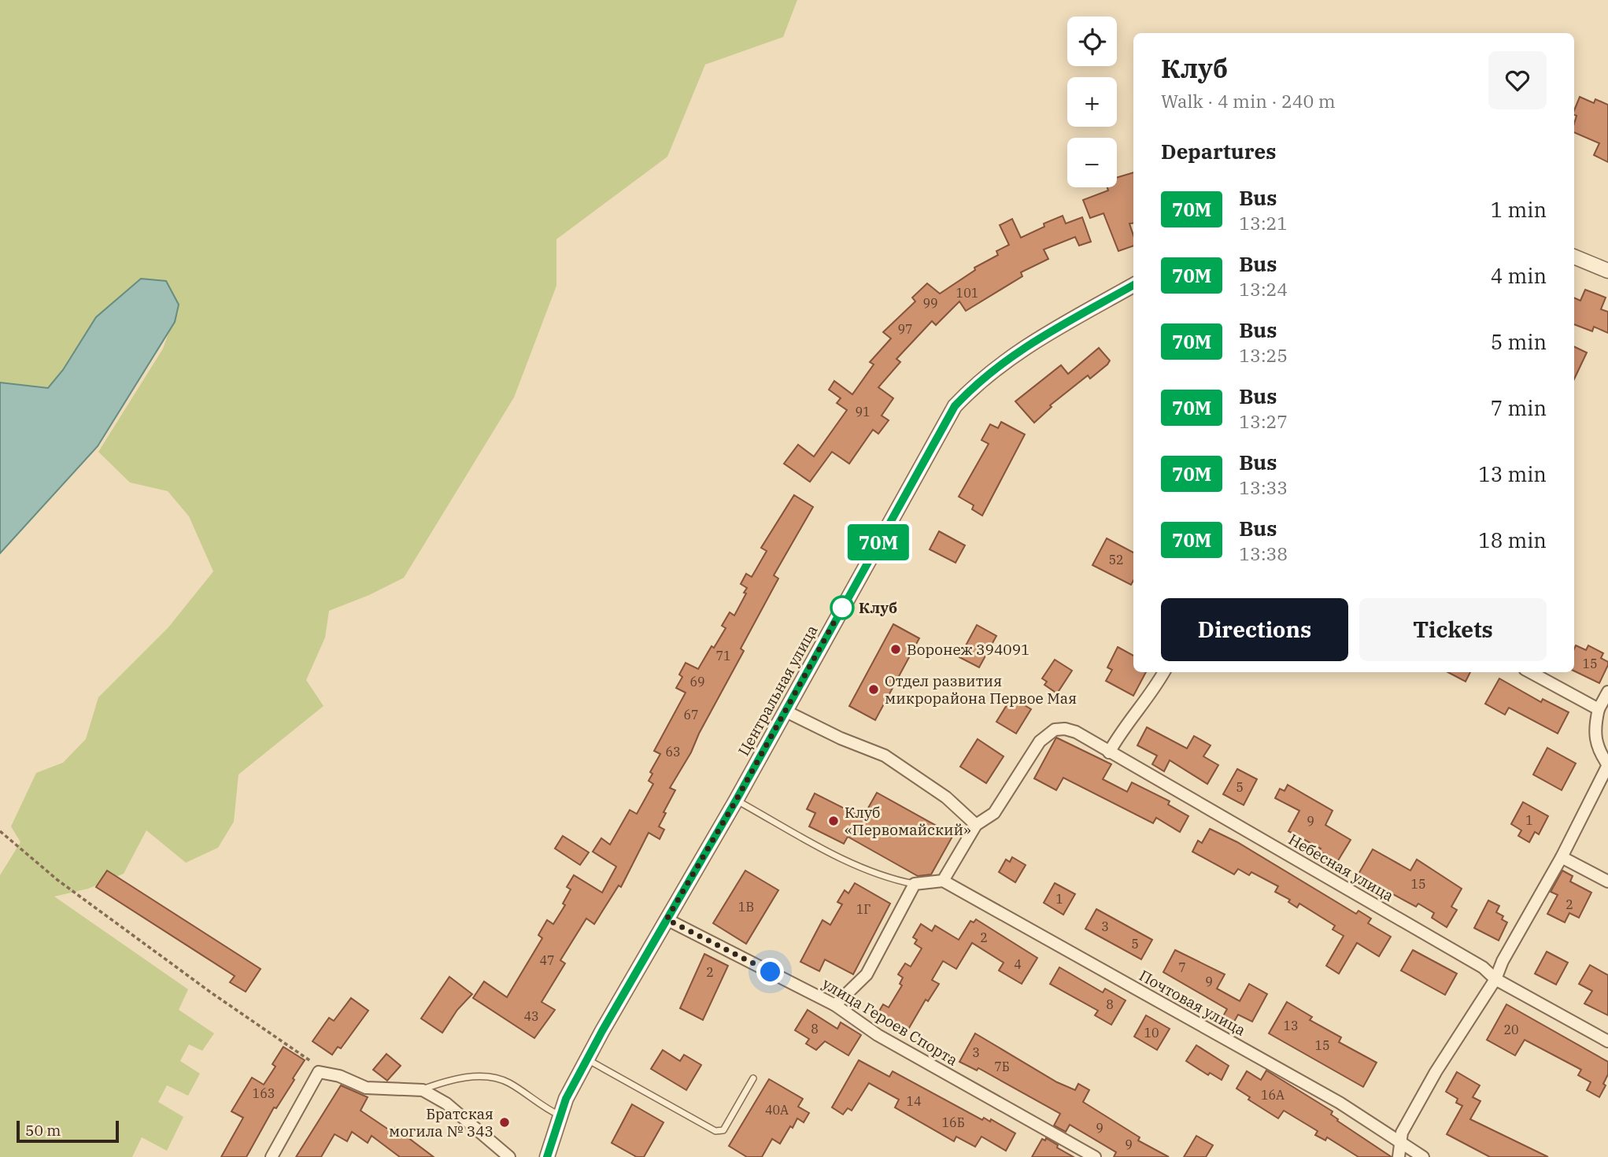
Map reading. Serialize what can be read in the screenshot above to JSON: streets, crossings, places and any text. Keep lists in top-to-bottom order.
{
  "streets": {
    "street": [
      "Центральная улица",
      "Небесная улица",
      "Почтовая улица",
      "улица Героев Спорта"
    ]
  },
  "crossings": [
    ["Центральная улица", "улица Героев Спорта"]
  ],
  "places": [
    "Клуб",
    "Воронеж 394091",
    "Отдел развития микрорайона Первое Мая",
    "Клуб «Первомайский»",
    "Братская могила № 343"
  ],
  "lines": ["bus line 70М"],
  "house_numbers": [
    "101",
    "99",
    "97",
    "91",
    "52",
    "71",
    "15",
    "69",
    "67",
    "63",
    "5",
    "1",
    "9",
    "15",
    "1",
    "2",
    "1В",
    "1Г",
    "3",
    "2",
    "5",
    "47",
    "4",
    "7",
    "2",
    "9",
    "8",
    "43",
    "13",
    "8",
    "20",
    "10",
    "15",
    "3",
    "7Б",
    "163",
    "16А",
    "14",
    "40А",
    "16Б",
    "9",
    "9"
  ],
  "scale_bar": "50 m",
  "page": {
    "on_map": "70М",
    "map_buttons": ["+", "−"],
    "heading": [
      ["Клуб", "Walk · 4 min · 240 m"],
      "Departures"
    ],
    "list": [
      {
        "mark": "70М",
        "name": "Bus",
        "note": "13:21",
        "value": "1 min"
      },
      {
        "mark": "70М",
        "name": "Bus",
        "note": "13:24",
        "value": "4 min"
      },
      {
        "mark": "70М",
        "name": "Bus",
        "note": "13:25",
        "value": "5 min"
      },
      {
        "mark": "70М",
        "name": "Bus",
        "note": "13:27",
        "value": "7 min"
      },
      {
        "mark": "70М",
        "name": "Bus",
        "note": "13:33",
        "value": "13 min"
      },
      {
        "mark": "70М",
        "name": "Bus",
        "note": "13:38",
        "value": "18 min"
      }
    ],
    "buttons": ["Directions", "Tickets"],
    "scale": "50 m"
  }
}
